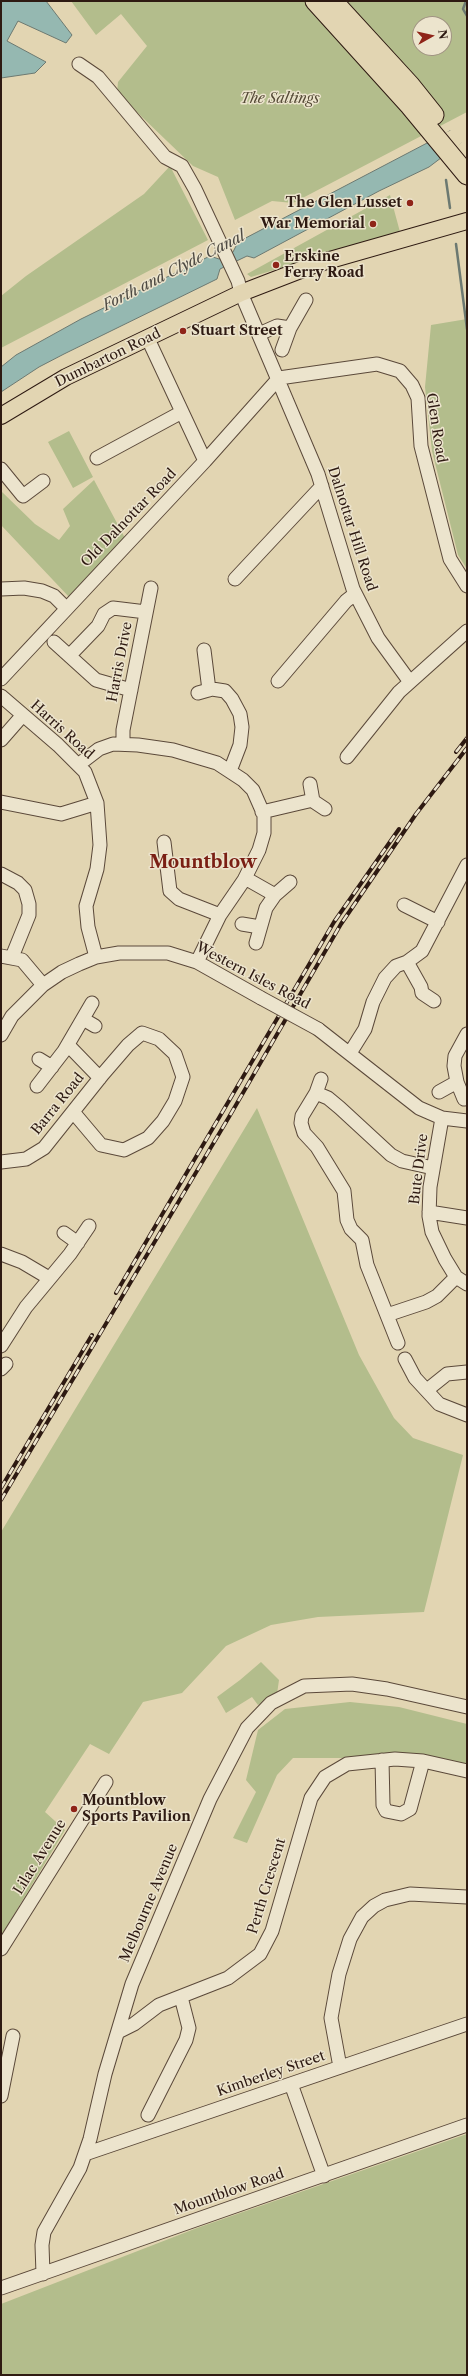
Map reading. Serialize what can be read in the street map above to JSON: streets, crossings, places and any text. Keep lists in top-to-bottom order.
{
  "streets": {
    "main road": ["Dumbarton Road"],
    "street": [
      "Glen Road",
      "Old Dalnottar Road",
      "Dalnottar Hill Road",
      "Harris Drive",
      "Harris Road",
      "Western Isles Road",
      "Barra Road",
      "Bute Drive",
      "Lilac Avenue",
      "Perth Crescent",
      "Melbourne Avenue",
      "Kimberley Street",
      "Mountblow Road"
    ]
  },
  "crossings": [
    ["Dumbarton Road", "Dalnottar Hill Road"],
    ["Glen Road", "Old Dalnottar Road"],
    ["Glen Road", "Dalnottar Hill Road"],
    ["Old Dalnottar Road", "Dalnottar Hill Road"],
    ["Harris Road", "Western Isles Road"],
    ["Western Isles Road", "Bute Drive"],
    ["Perth Crescent", "Melbourne Avenue"],
    ["Melbourne Avenue", "Kimberley Street"],
    ["Melbourne Avenue", "Mountblow Road"]
  ],
  "districts": ["Mountblow"],
  "water": ["Forth and Clyde Canal"],
  "parks": ["The Saltings"],
  "places": [
    "The Glen Lusset",
    "War Memorial",
    "Erskine Ferry Road",
    "Stuart Street",
    "Mountblow Sports Pavilion"
  ],
  "north": "right"
}
